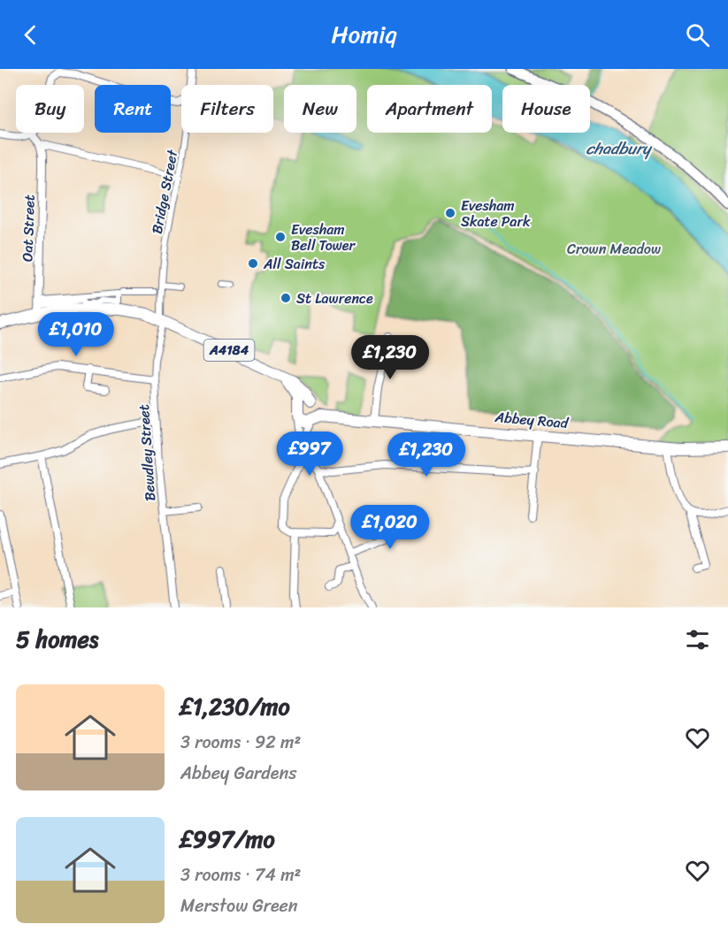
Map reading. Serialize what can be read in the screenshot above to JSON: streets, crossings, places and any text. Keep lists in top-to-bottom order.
{
  "streets": {
    "main road": ["A4184", "Abbey Road"],
    "street": ["Bridge Street", "Oat Street", "Bewdley Street"]
  },
  "crossings": [
    ["Bridge Street", "A4184"],
    ["Bridge Street", "Bewdley Street"],
    ["Oat Street", "A4184"],
    ["A4184", "Abbey Road"],
    ["A4184", "Bewdley Street"]
  ],
  "water": ["chadbury"],
  "parks": ["Crown Meadow"],
  "places": [
    "Evesham Skate Park",
    "Evesham Bell Tower",
    "All Saints",
    "St Lawrence"
  ],
  "page": {
    "header": "Homiq",
    "chip": [
      "Buy",
      "Rent",
      "Filters",
      "New",
      "Apartment",
      "House"
    ],
    "price": [
      "£1,010",
      "£1,230",
      "£997",
      "£1,230",
      "£1,020"
    ],
    "heading": "5 homes",
    "list": [
      {
        "name": "£1,230/mo",
        "note": "3 rooms · 92 m² · Abbey Gardens"
      },
      {
        "name": "£997/mo",
        "note": "3 rooms · 74 m² · Merstow Green"
      }
    ]
  }
}
